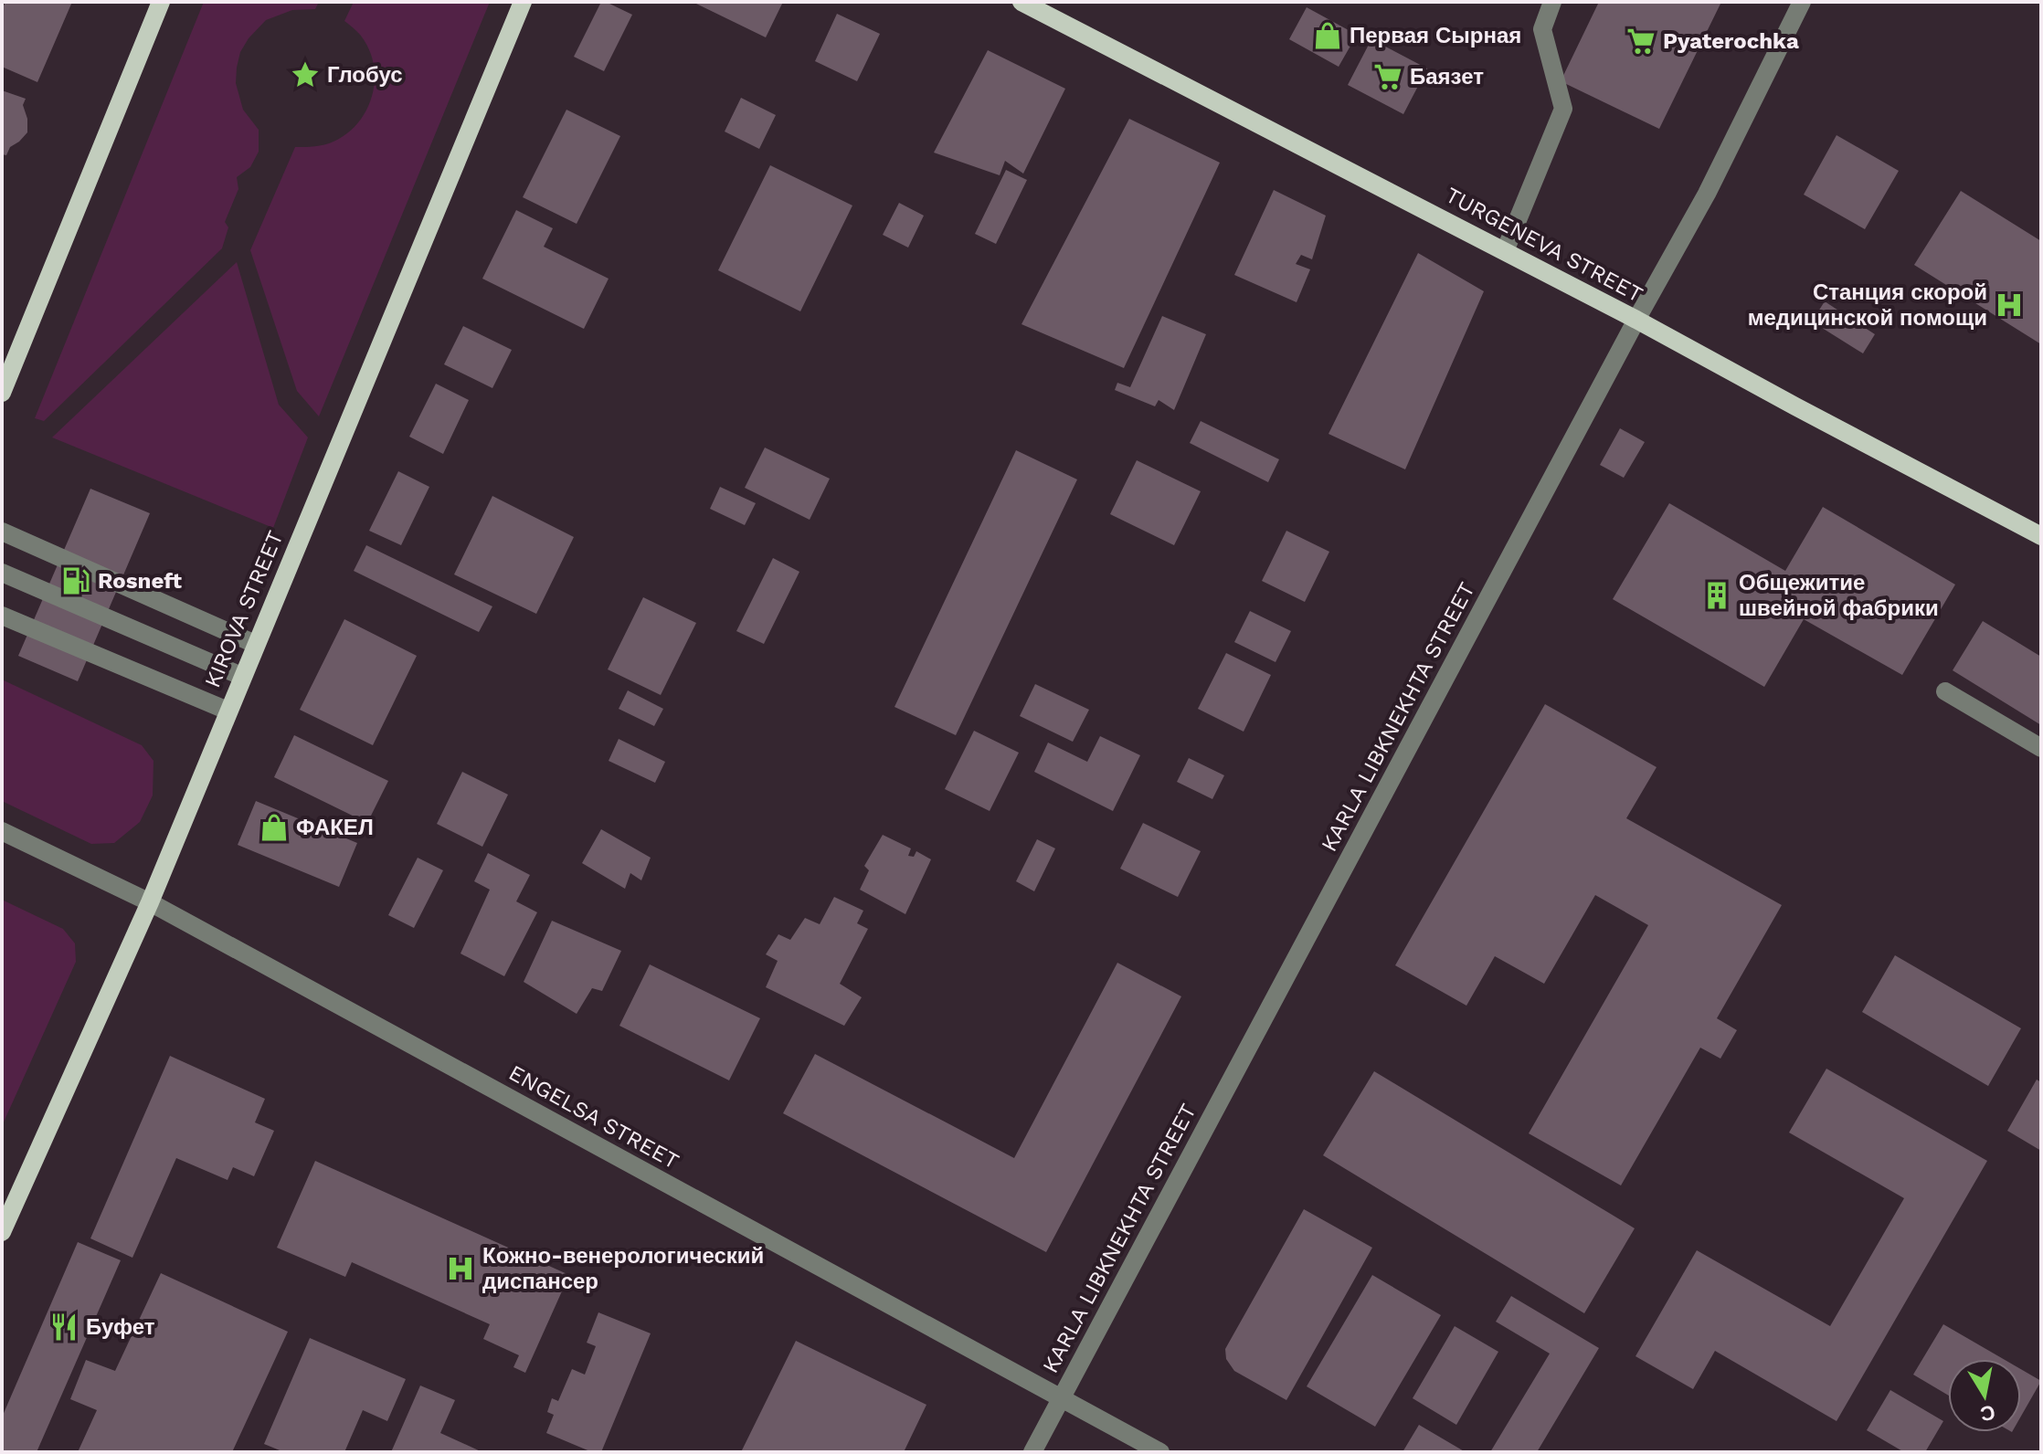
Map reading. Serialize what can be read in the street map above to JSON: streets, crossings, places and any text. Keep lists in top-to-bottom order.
{
  "streets": {
    "main road": ["TURGENEVA STREET", "KIROVA STREET"],
    "street": ["KARLA LIBKNEKHTA STREET", "ENGELSA STREET"]
  },
  "crossings": [
    ["TURGENEVA STREET", "KARLA LIBKNEKHTA STREET"],
    ["KIROVA STREET", "ENGELSA STREET"],
    ["KARLA LIBKNEKHTA STREET", "ENGELSA STREET"]
  ],
  "places": {
    "shop": ["Первая Сырная", "ФАКЕЛ"],
    "supermarket": ["Pyaterochka", "Баязет"],
    "place": ["Глобус"],
    "hospital": ["Станция скорой медицинской помощи", "Кожно-венерологический диспансер"],
    "fuel station": ["Rosneft"],
    "building": ["Общежитие швейной фабрики"],
    "restaurant": ["Буфет"]
  },
  "north": "bottom"
}
